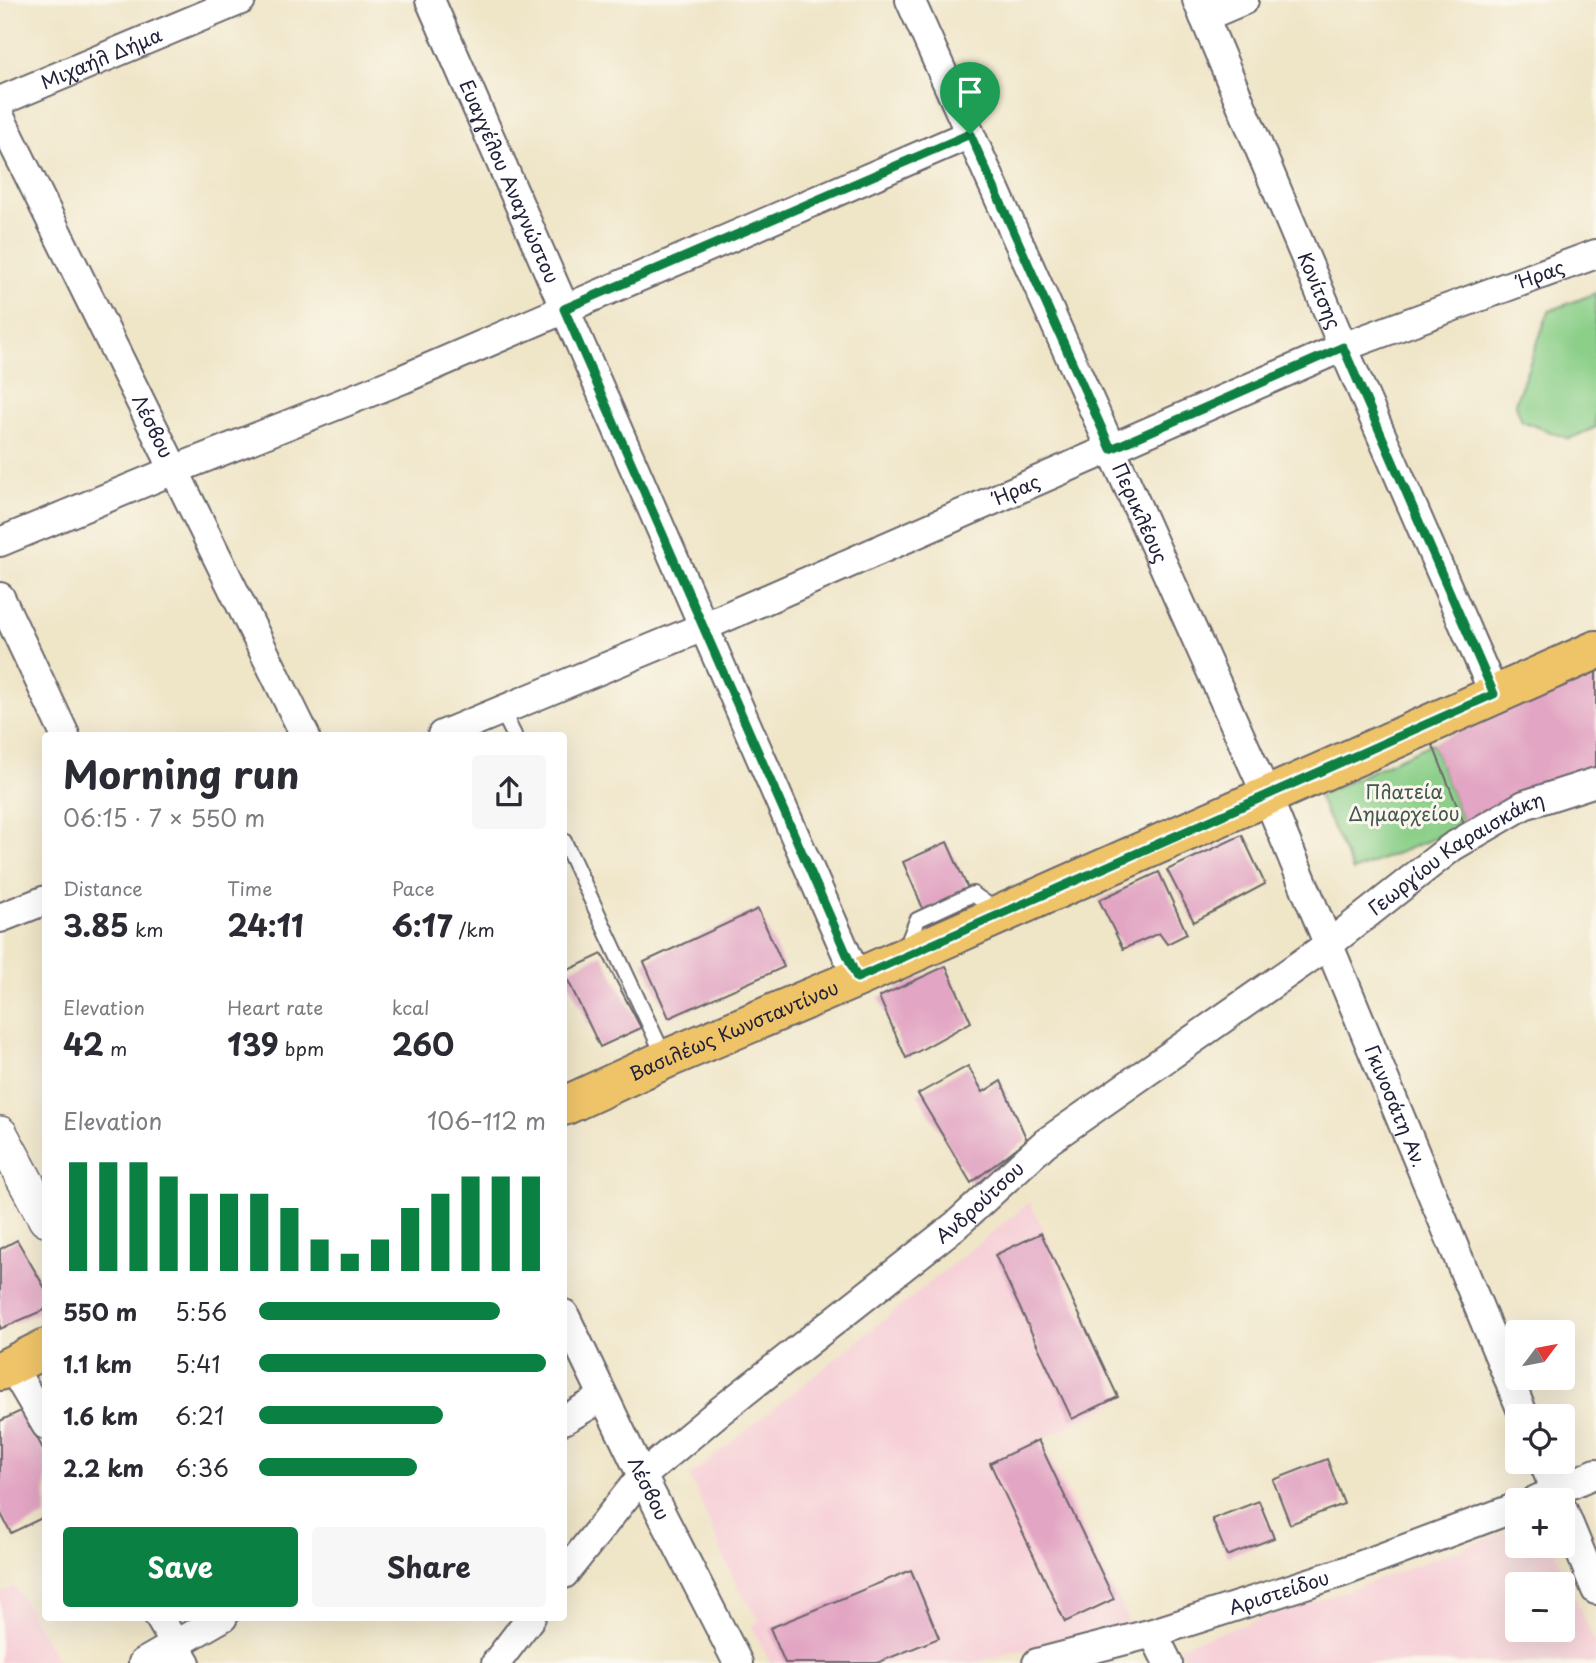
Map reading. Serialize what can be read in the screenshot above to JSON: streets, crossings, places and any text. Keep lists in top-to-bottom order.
{
  "streets": {
    "main road": ["Βασιλέως Κωνσταντίνου"],
    "street": [
      "Μιχαήλ Δήμα",
      "Ευαγγέλου Αναγνώστου",
      "Ήρας",
      "Κονίτσης",
      "Λέσβου",
      "Περικλέους",
      "Γεωργίου Καραισκάκη",
      "Γκινοσάτη Αν.",
      "Ανδρούτσου",
      "Αριστείδου"
    ]
  },
  "crossings": [
    ["Ευαγγέλου Αναγνώστου", "Ήρας"],
    ["Ευαγγέλου Αναγνώστου", "Βασιλέως Κωνσταντίνου"],
    ["Ήρας", "Κονίτσης"],
    ["Ήρας", "Περικλέους"],
    ["Κονίτσης", "Βασιλέως Κωνσταντίνου"],
    ["Λέσβου", "Ανδρούτσου"],
    ["Περικλέους", "Βασιλέως Κωνσταντίνου"],
    ["Περικλέους", "Γκινοσάτη Αν."],
    ["Γεωργίου Καραισκάκη", "Γκινοσάτη Αν."],
    ["Γεωργίου Καραισκάκη", "Ανδρούτσου"],
    ["Βασιλέως Κωνσταντίνου", "Γκινοσάτη Αν."],
    ["Γκινοσάτη Αν.", "Ανδρούτσου"]
  ],
  "parks": ["Πλατεία Δημαρχείου"],
  "north": "top right",
  "page": {
    "heading": ["Morning run", "06:15 · 7 × 550 m"],
    "stats": [
      ["Distance", "3.85 km"],
      ["Time", "24:11"],
      ["Pace", "6:17 /km"],
      ["Elevation", "42 m"],
      ["Heart rate", "139 bpm"],
      ["kcal", "260"]
    ],
    "chart": ["Elevation", "106–112 m"],
    "list": [
      {
        "name": "550 m",
        "note": "5:56"
      },
      {
        "name": "1.1 km",
        "note": "5:41"
      },
      {
        "name": "1.6 km",
        "note": "6:21"
      },
      {
        "name": "2.2 km",
        "note": "6:36"
      }
    ],
    "map_buttons": ["+", "−"],
    "buttons": ["Save", "Share"]
  }
}
